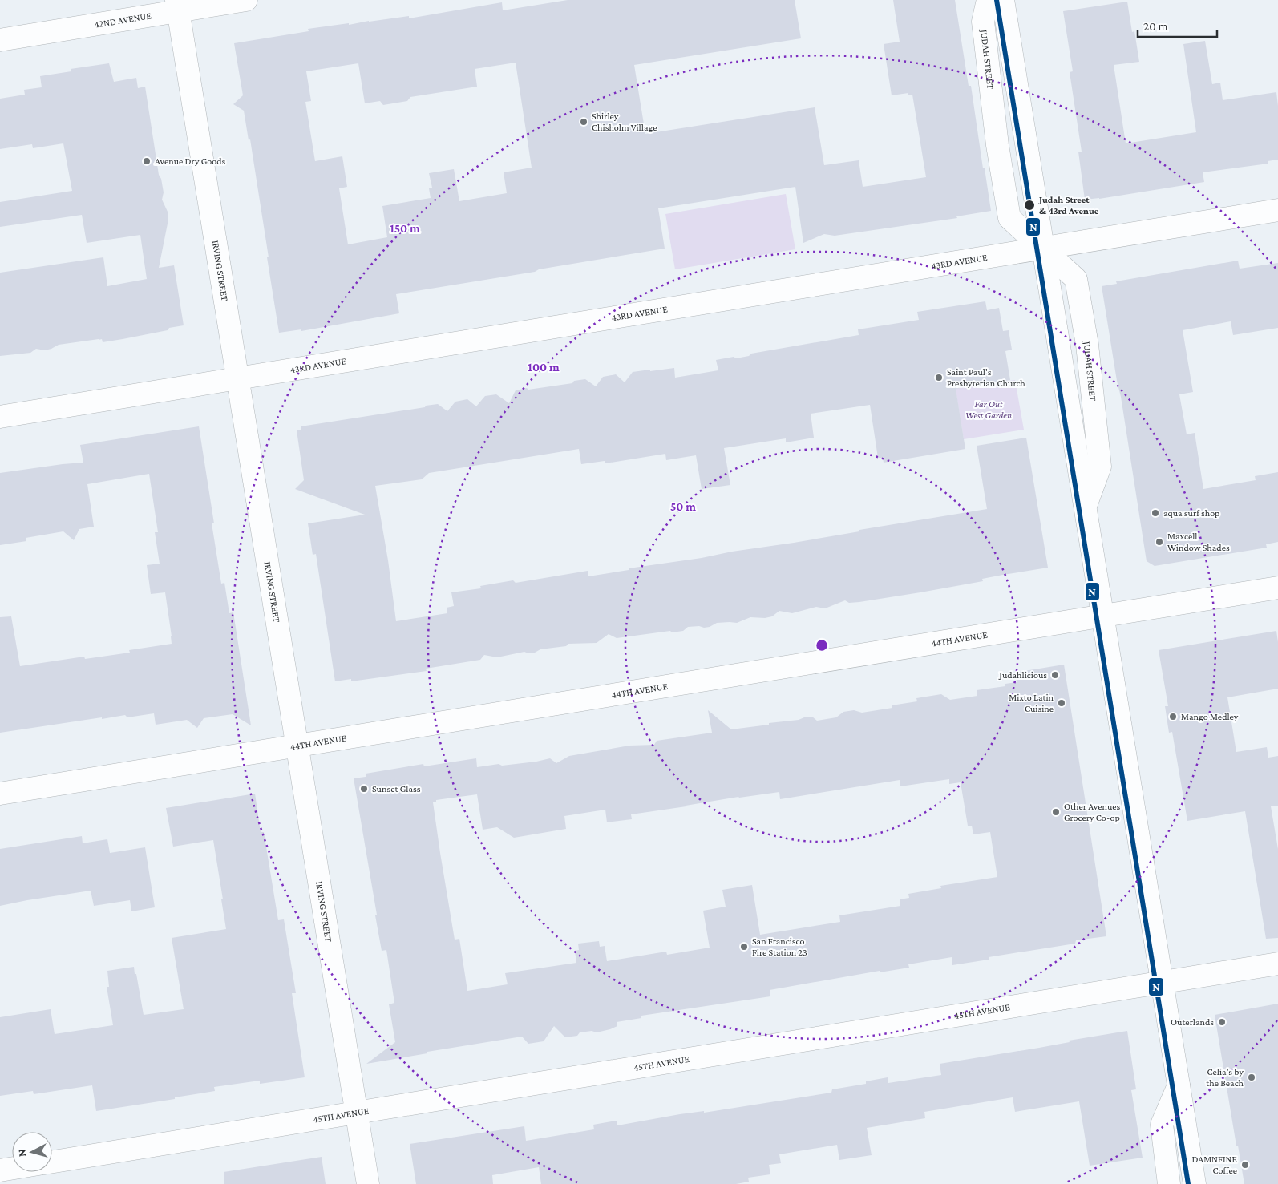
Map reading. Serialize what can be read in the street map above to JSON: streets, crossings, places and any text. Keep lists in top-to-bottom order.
{
  "streets": {
    "street": [
      "42ND AVENUE",
      "JUDAH STREET",
      "43RD AVENUE",
      "IRVING STREET",
      "44TH AVENUE",
      "45TH AVENUE"
    ]
  },
  "crossings": [
    ["42ND AVENUE", "IRVING STREET"],
    ["JUDAH STREET", "43RD AVENUE"],
    ["43RD AVENUE", "IRVING STREET"],
    ["IRVING STREET", "44TH AVENUE"],
    ["IRVING STREET", "45TH AVENUE"]
  ],
  "parks": ["Far Out West Garden"],
  "places": [
    "Shirley Chisholm Village",
    "Avenue Dry Goods",
    "Judah Street & 43rd Avenue",
    "Saint Paul's Presbyterian Church",
    "aqua surf shop",
    "Maxcell Window Shades",
    "Judahlicious",
    "Mixto Latin Cuisine",
    "Mango Medley",
    "Sunset Glass",
    "Other Avenues Grocery Co-op",
    "San Francisco Fire Station 23",
    "Outerlands",
    "Celia's by the Beach",
    "DAMNFINE Coffee"
  ],
  "lines": ["transit line N"],
  "scale_bar": "20 m",
  "north": "left",
  "rings": ["150 m", "100 m", "50 m"]
}
